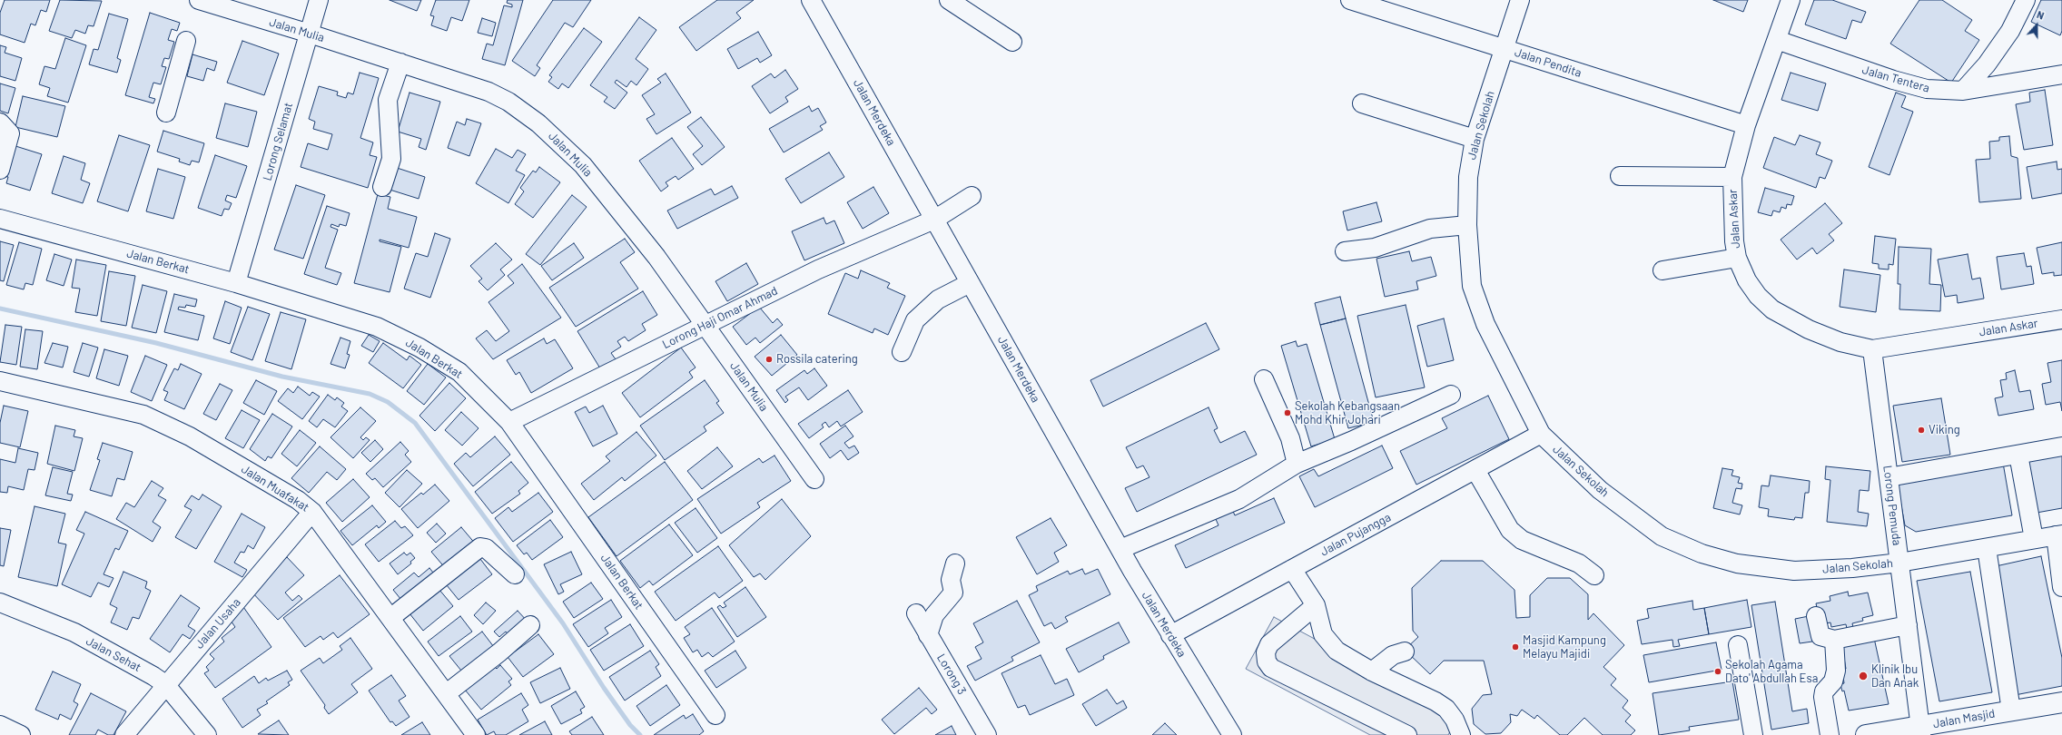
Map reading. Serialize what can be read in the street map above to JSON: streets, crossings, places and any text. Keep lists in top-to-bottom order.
{
  "streets": {
    "main road": ["Jalan Masjid"],
    "street": [
      "Jalan Mulia",
      "Jalan Pendita",
      "Jalan Tentera",
      "Jalan Merdeka",
      "Jalan Sekolah",
      "Lorong Selamat",
      "Jalan Askar",
      "Jalan Berkat",
      "Lorong Haji Omar Ahmad",
      "Jalan Muafakat",
      "Lorong Pemuda",
      "Jalan Pujangga",
      "Jalan Usaha",
      "Jalan Sehat",
      "Lorong 3"
    ]
  },
  "crossings": [
    ["Jalan Mulia", "Lorong Selamat"],
    ["Jalan Mulia", "Lorong Haji Omar Ahmad"],
    ["Jalan Pendita", "Jalan Sekolah"],
    ["Jalan Pendita", "Jalan Askar"],
    ["Jalan Tentera", "Jalan Askar"],
    ["Jalan Merdeka", "Lorong Haji Omar Ahmad"],
    ["Jalan Merdeka", "Jalan Pujangga"],
    ["Jalan Sekolah", "Lorong Pemuda"],
    ["Jalan Sekolah", "Jalan Pujangga"],
    ["Lorong Selamat", "Jalan Berkat"],
    ["Jalan Askar", "Lorong Pemuda"],
    ["Jalan Berkat", "Lorong Haji Omar Ahmad"],
    ["Jalan Muafakat", "Jalan Usaha"],
    ["Lorong Pemuda", "Jalan Masjid"],
    ["Jalan Usaha", "Jalan Sehat"]
  ],
  "places": [
    "Rossila catering",
    "Sekolah Kebangsaan Mohd Khir Johari",
    "Viking",
    "Masjid Kampung Melayu Majidi",
    "Sekolah Agama Dato' Abdullah Esa",
    "Klinik Ibu Dan Anak"
  ],
  "north": "top"
}
